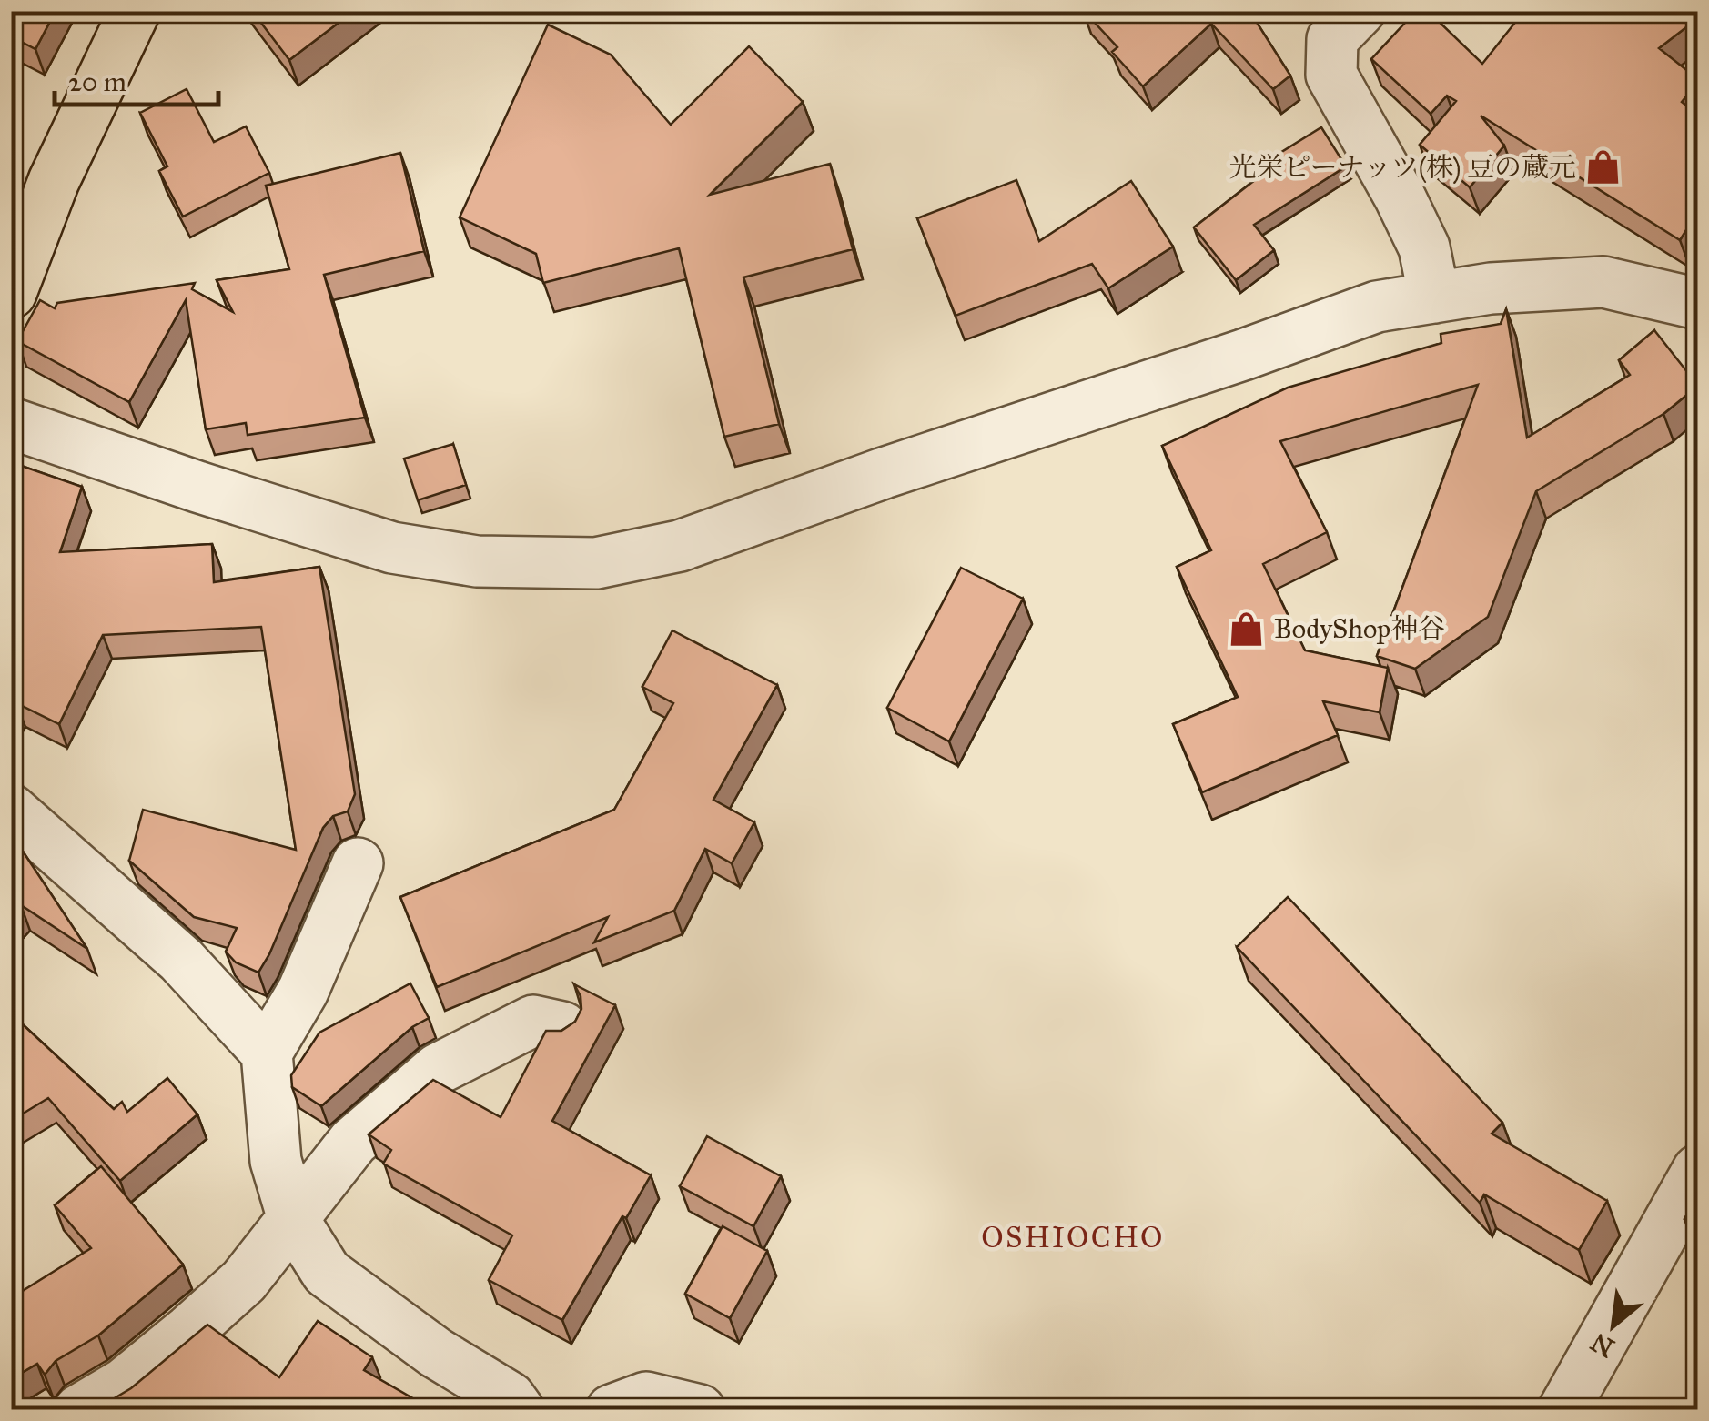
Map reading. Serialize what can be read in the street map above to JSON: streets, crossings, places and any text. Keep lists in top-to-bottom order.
{
  "districts": ["OSHIOCHO"],
  "places": {
    "shop": ["光栄ピーナッツ(株) 豆の蔵元", "BodyShop神谷"]
  },
  "scale_bar": "20 m",
  "north": "bottom left"
}
